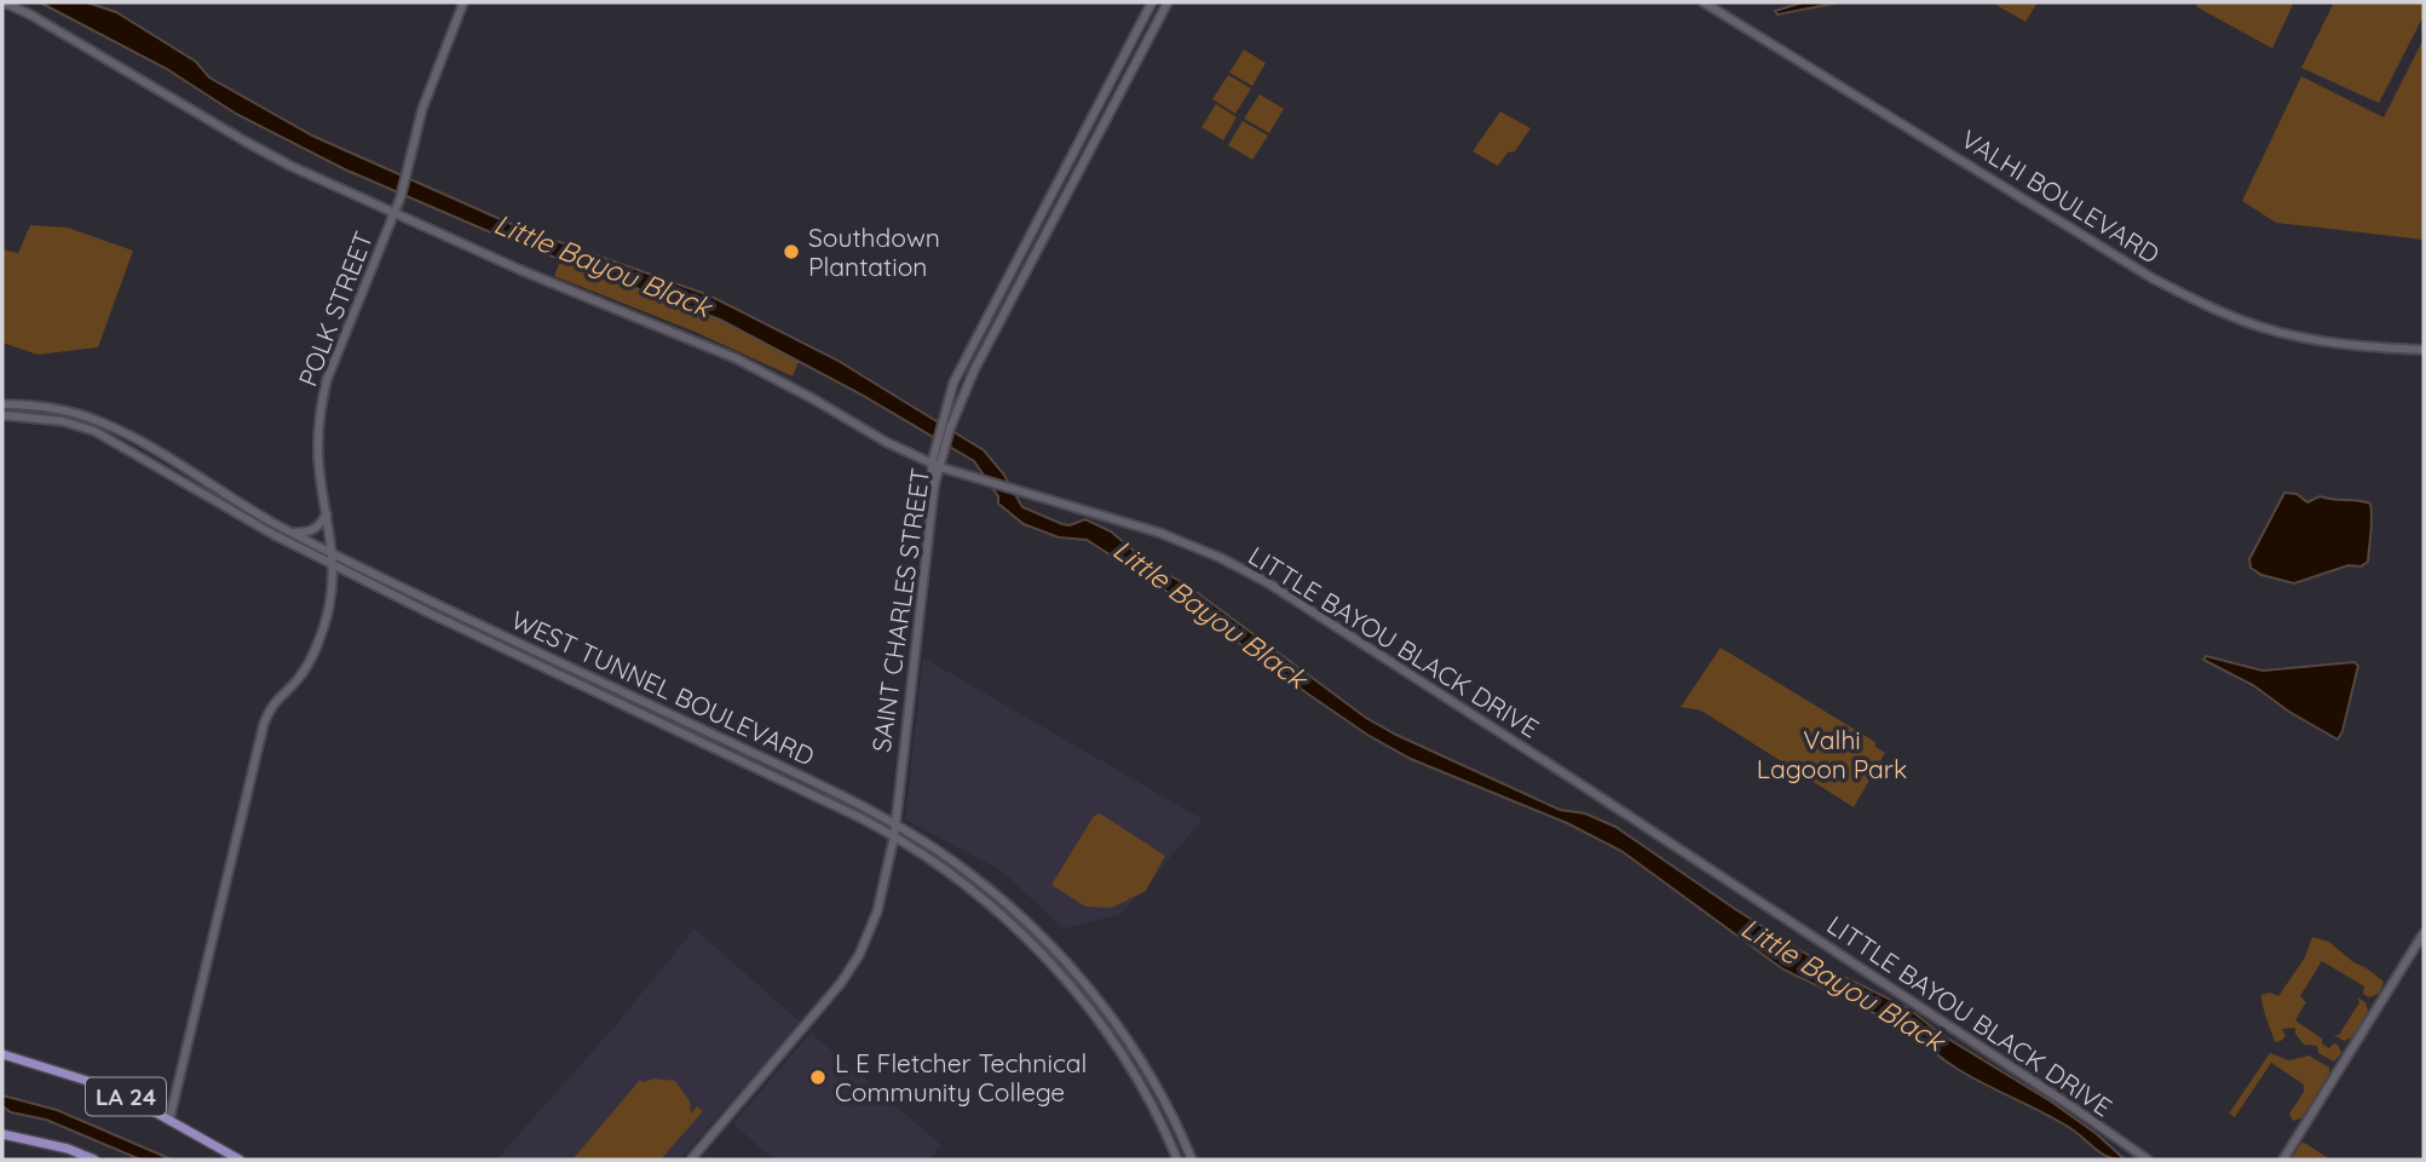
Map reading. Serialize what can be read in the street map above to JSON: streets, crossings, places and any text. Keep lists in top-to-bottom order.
{
  "streets": {
    "main road": [
      "VALHI BOULEVARD",
      "POLK STREET",
      "SAINT CHARLES STREET",
      "LITTLE BAYOU BLACK DRIVE",
      "WEST TUNNEL BOULEVARD",
      "LA 24"
    ]
  },
  "crossings": [
    ["POLK STREET", "LITTLE BAYOU BLACK DRIVE"],
    ["POLK STREET", "WEST TUNNEL BOULEVARD"],
    ["POLK STREET", "LA 24"],
    ["SAINT CHARLES STREET", "LITTLE BAYOU BLACK DRIVE"],
    ["SAINT CHARLES STREET", "WEST TUNNEL BOULEVARD"]
  ],
  "water": ["Little Bayou Black"],
  "parks": ["Valhi Lagoon Park"],
  "places": ["Southdown Plantation", "L E Fletcher Technical Community College"]
}
